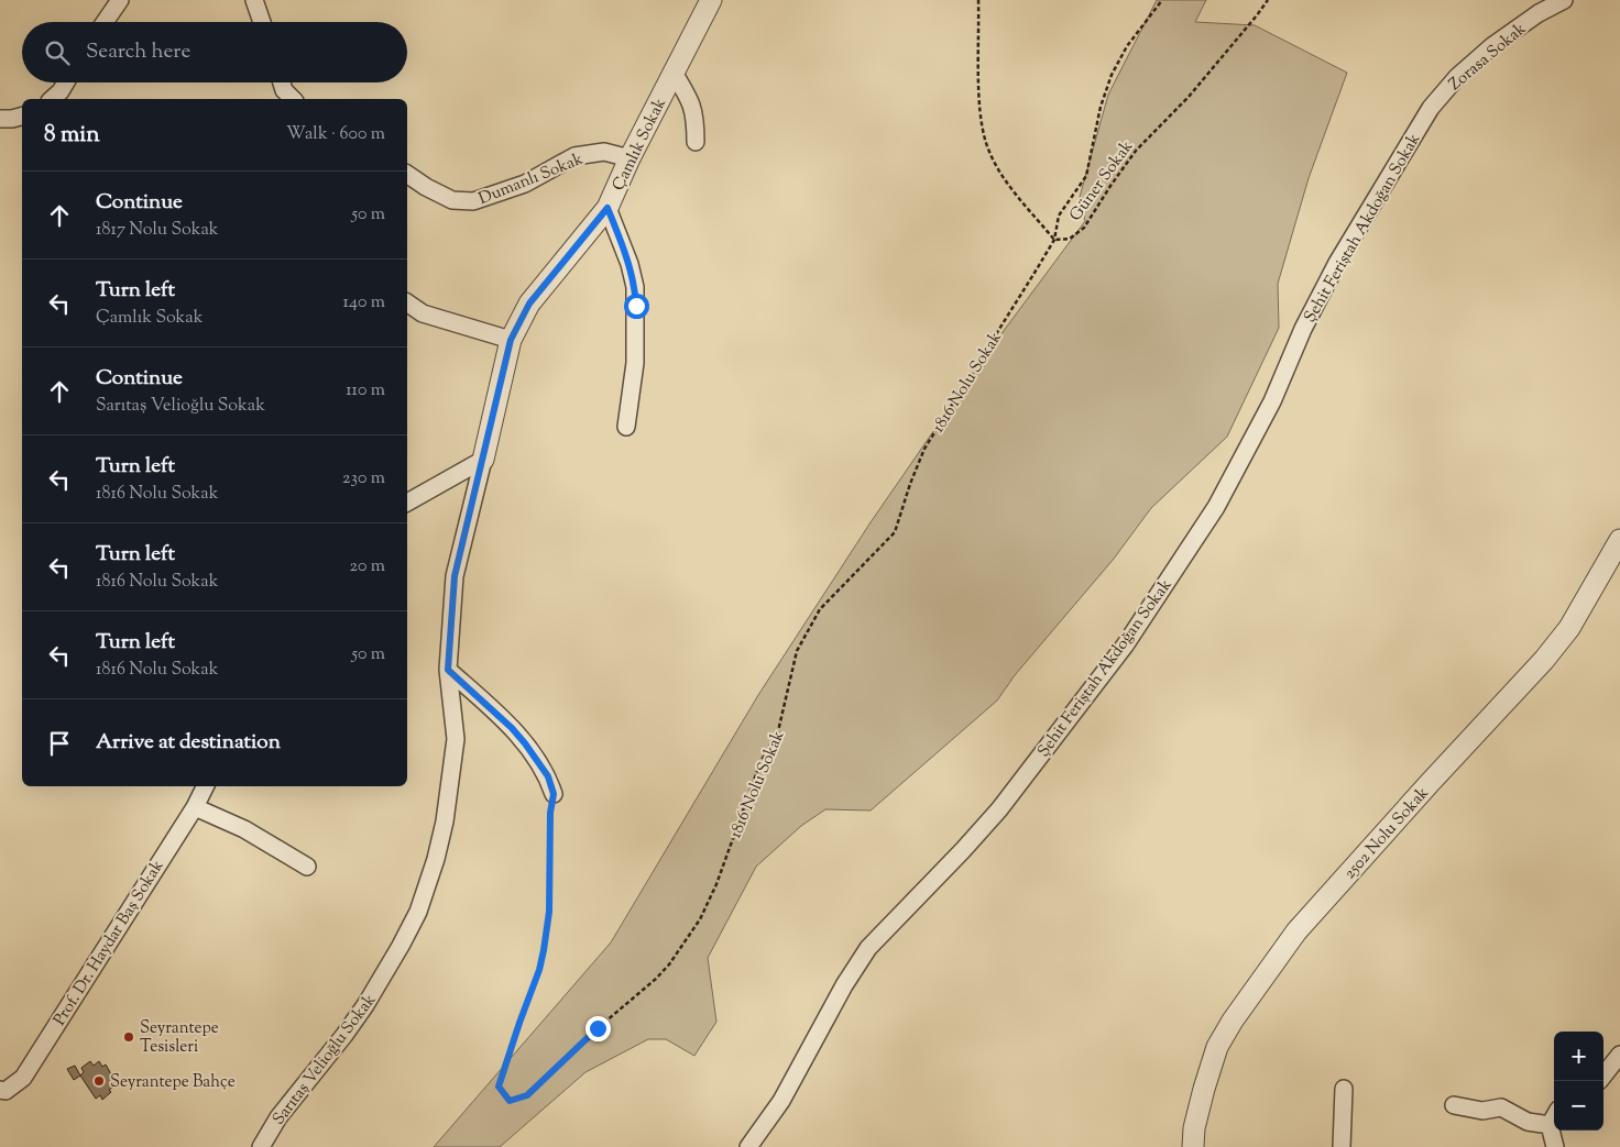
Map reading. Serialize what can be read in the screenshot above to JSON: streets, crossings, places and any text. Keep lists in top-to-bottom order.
{
  "streets": {
    "street": [
      "Zorasa Sokak",
      "Çamlık Sokak",
      "Dumanlı Sokak",
      "Şehit Feriştah Akdoğan Sokak",
      "2502 Nolu Sokak",
      "Prof. Dr. Haydar Baş Sokak",
      "Sarıtaş Velioğlu Sokak"
    ],
    "path": ["Güner Sokak", "1816 Nolu Sokak"]
  },
  "crossings": [
    ["Zorasa Sokak", "Şehit Feriştah Akdoğan Sokak"],
    ["Çamlık Sokak", "Dumanlı Sokak"],
    ["Çamlık Sokak", "Sarıtaş Velioğlu Sokak"],
    ["Güner Sokak", "1816 Nolu Sokak"]
  ],
  "places": ["Seyrantepe Tesisleri", "Seyrantepe Bahçe"],
  "page": {
    "search": "Search here",
    "heading": ["8 min", "Walk · 600 m"],
    "list": [
      ["Continue", "1817 Nolu Sokak", "50 m"],
      ["Turn left", "Çamlık Sokak", "140 m"],
      ["Continue", "Sarıtaş Velioğlu Sokak", "110 m"],
      ["Turn left", "1816 Nolu Sokak", "230 m"],
      ["Turn left", "1816 Nolu Sokak", "20 m"],
      ["Turn left", "1816 Nolu Sokak", "50 m"],
      "Arrive at destination"
    ],
    "map_buttons": ["+", "−"]
  }
}
